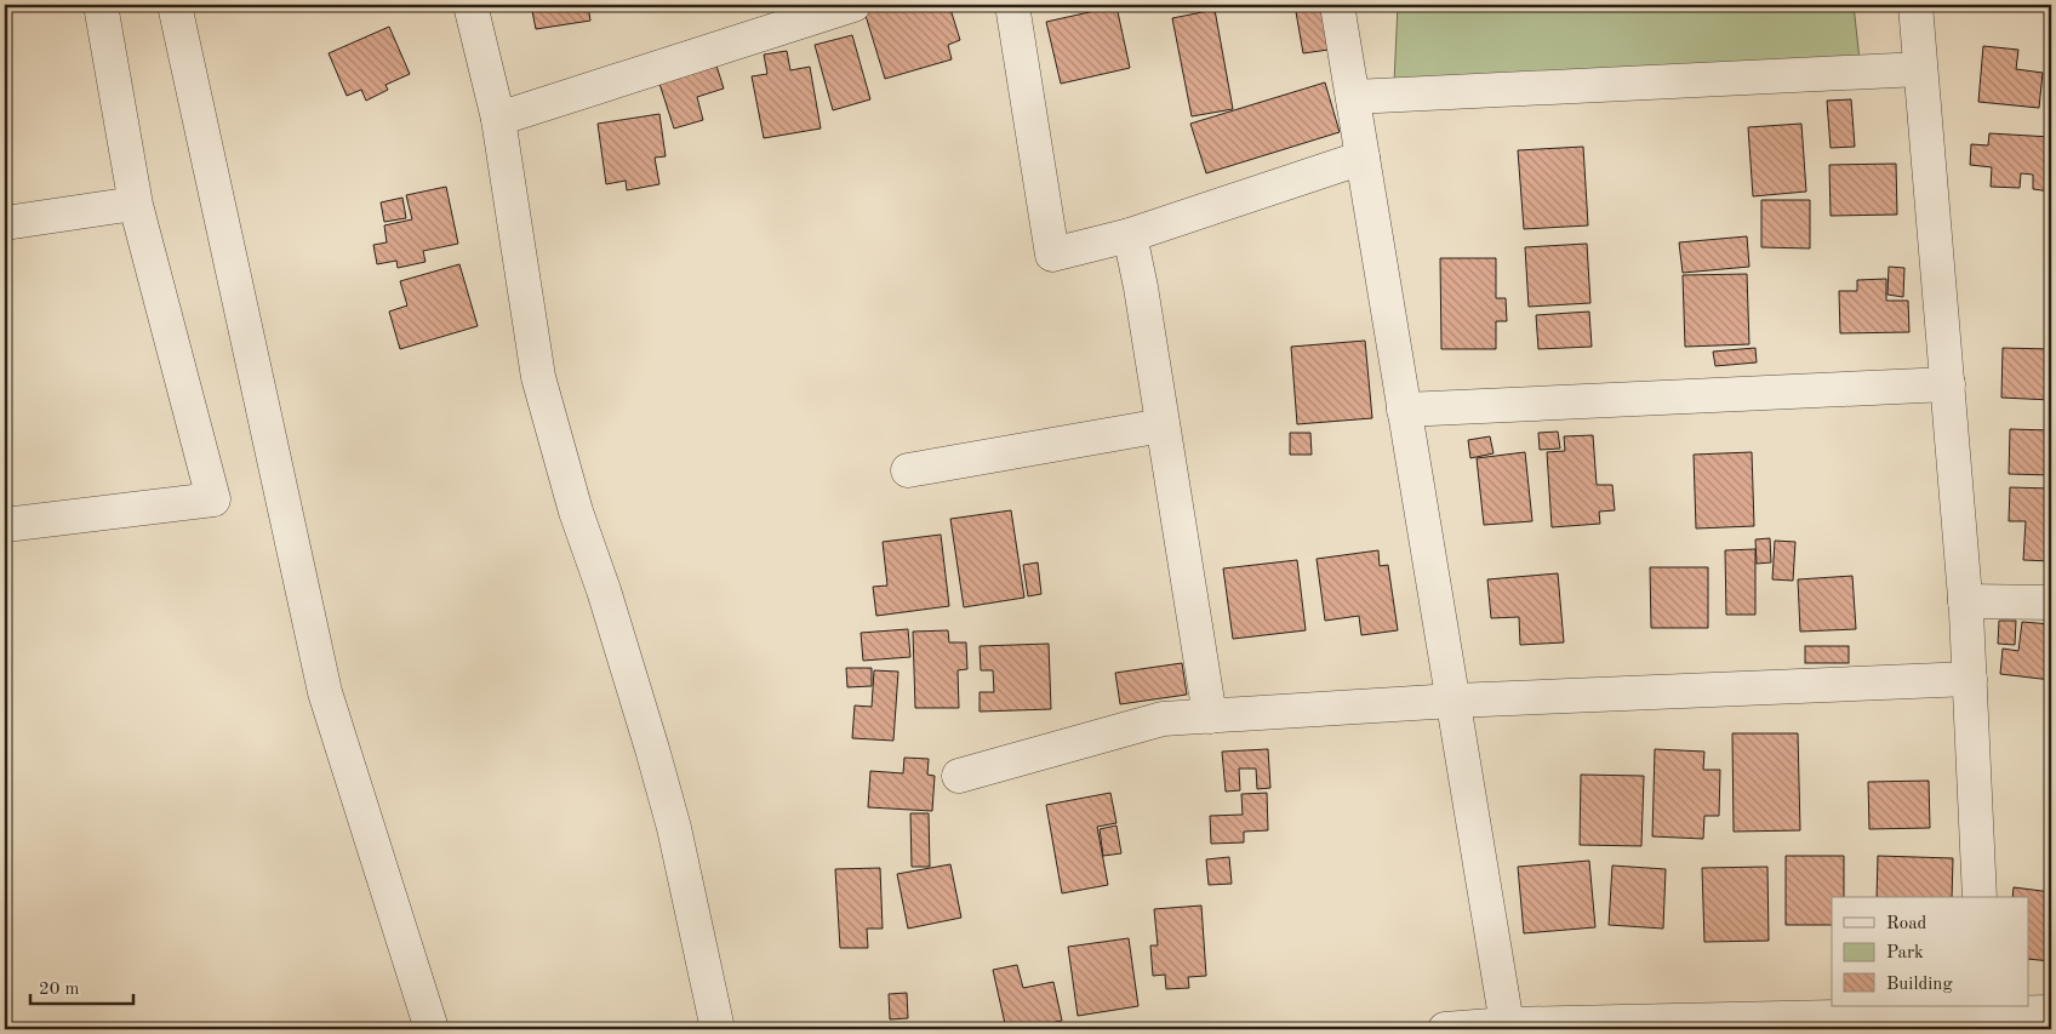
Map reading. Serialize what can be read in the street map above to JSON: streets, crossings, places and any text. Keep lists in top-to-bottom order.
{
  "legend": ["Road", "Park", "Building"],
  "scale_bar": "20 m"
}
